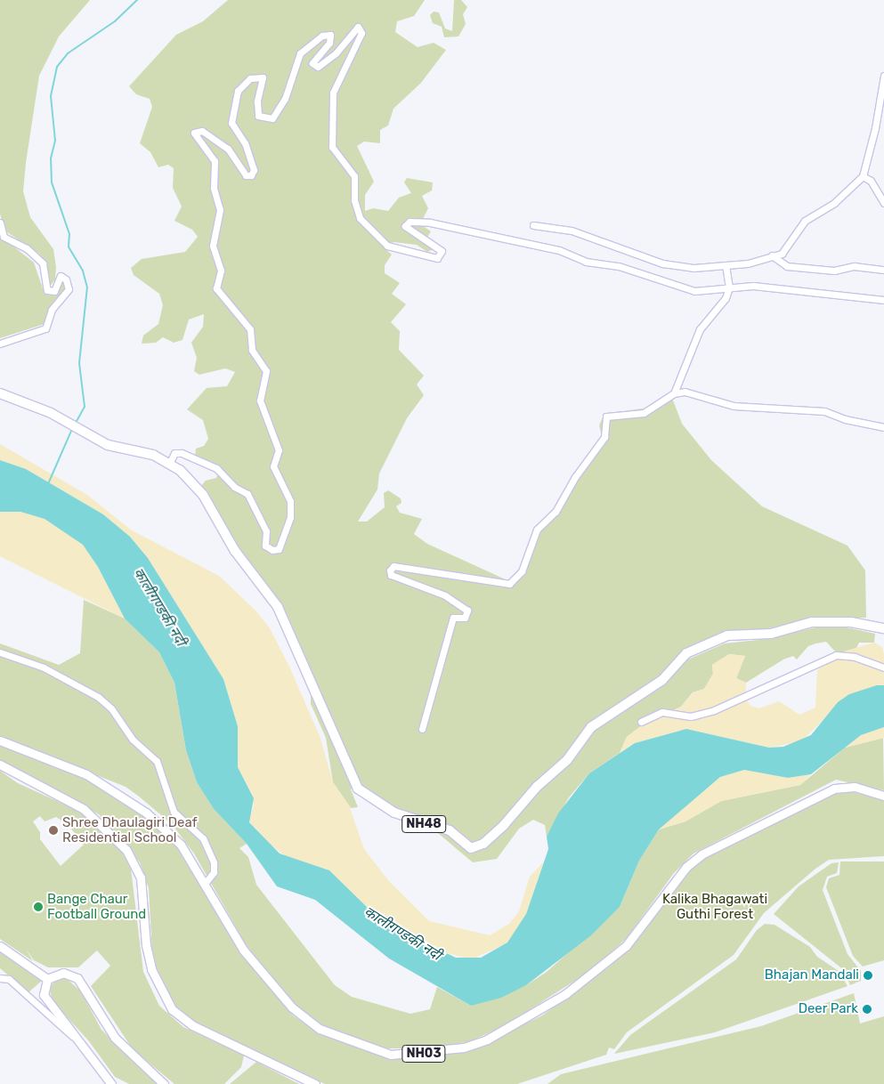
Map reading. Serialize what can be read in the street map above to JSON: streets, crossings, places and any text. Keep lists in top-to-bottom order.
{
  "streets": {
    "highway": ["NH48"],
    "main road": ["NH03"]
  },
  "water": ["कालीगण्डकी नदी"],
  "parks": ["Kalika Bhagawati Guthi Forest"],
  "places": [
    "Shree Dhaulagiri Deaf Residential School",
    "Bange Chaur Football Ground",
    "Bhajan Mandali",
    "Deer Park"
  ]
}
